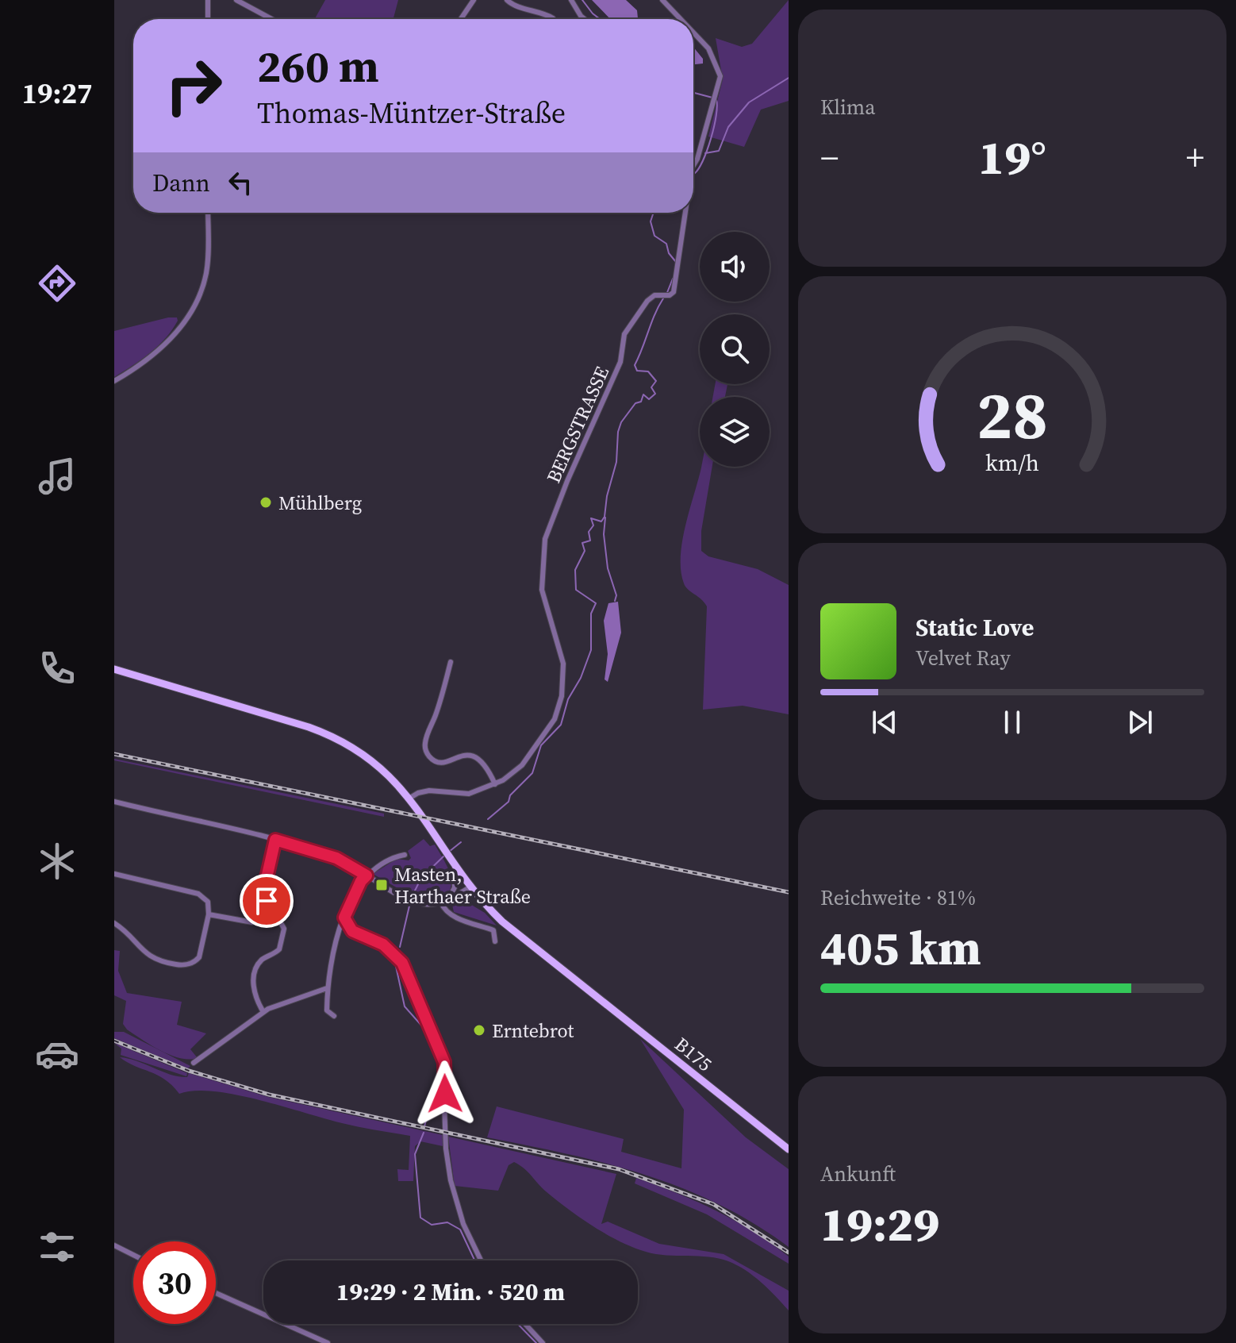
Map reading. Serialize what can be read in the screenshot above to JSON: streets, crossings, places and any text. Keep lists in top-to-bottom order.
{
  "streets": {
    "main road": ["B175"],
    "street": ["BERGSTRASSE"]
  },
  "crossings": [
    ["BERGSTRASSE", "B175"]
  ],
  "places": {
    "other": ["Mühlberg", "Erntebrot"],
    "transit": ["Masten, Harthaer Straße"]
  },
  "page": {
    "tabs": "19:27",
    "tile": [
      "Klima",
      ["Reichweite · 81%", "405 km"],
      ["Ankunft", "19:29"]
    ],
    "turn": ["260 m", "Thomas-Müntzer-Straße"],
    "heat": ["−", "19°", "+"],
    "then": "Dann",
    "song": ["Static Love", "Velvet Ray"],
    "limit": "30",
    "trip": "19:29 · 2 Min. · 520 m",
    "gauge": ["28", "km/h"]
  }
}
